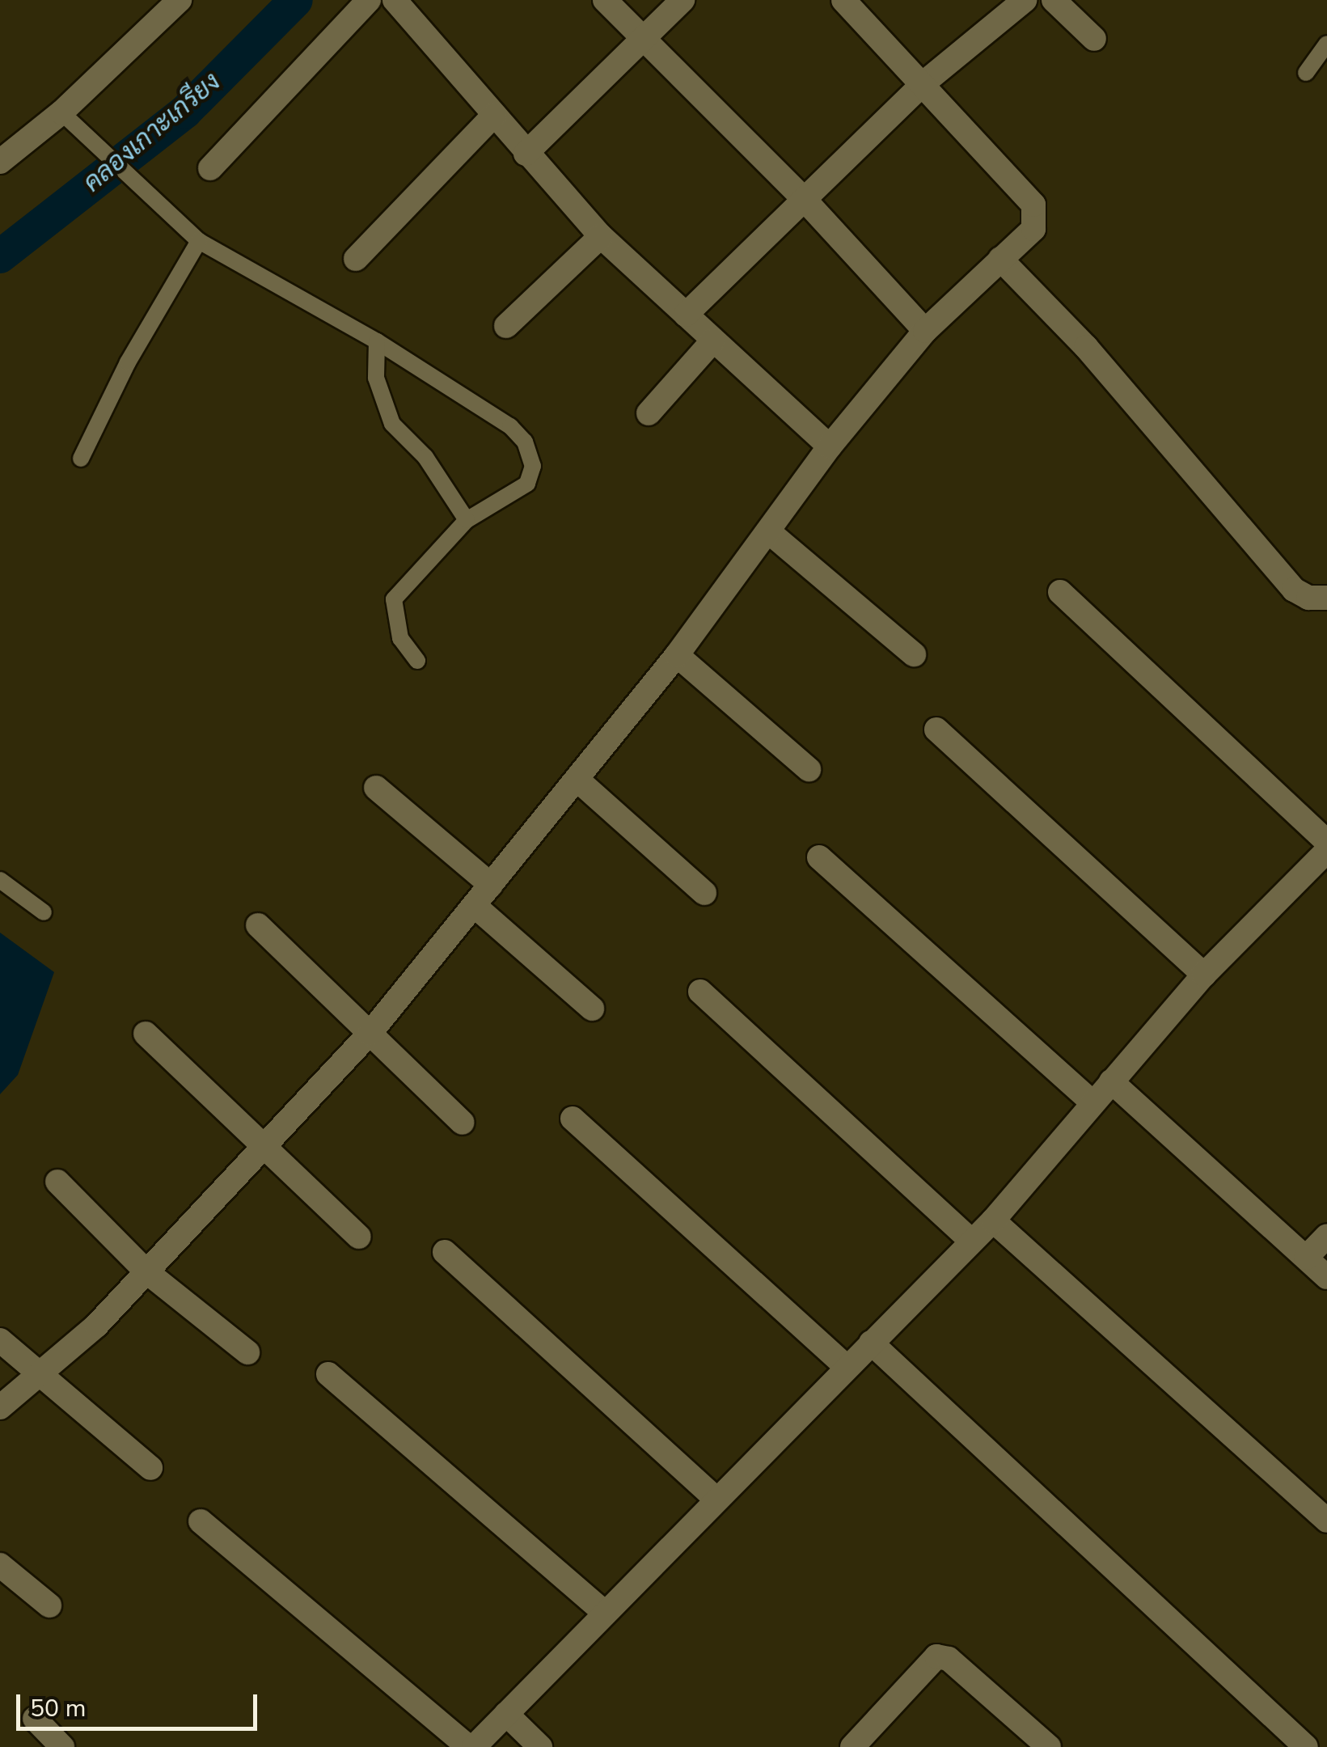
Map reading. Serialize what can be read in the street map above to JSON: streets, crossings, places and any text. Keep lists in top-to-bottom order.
{
  "water": ["คลองเกาะเกรียง"],
  "scale_bar": "50 m"
}
